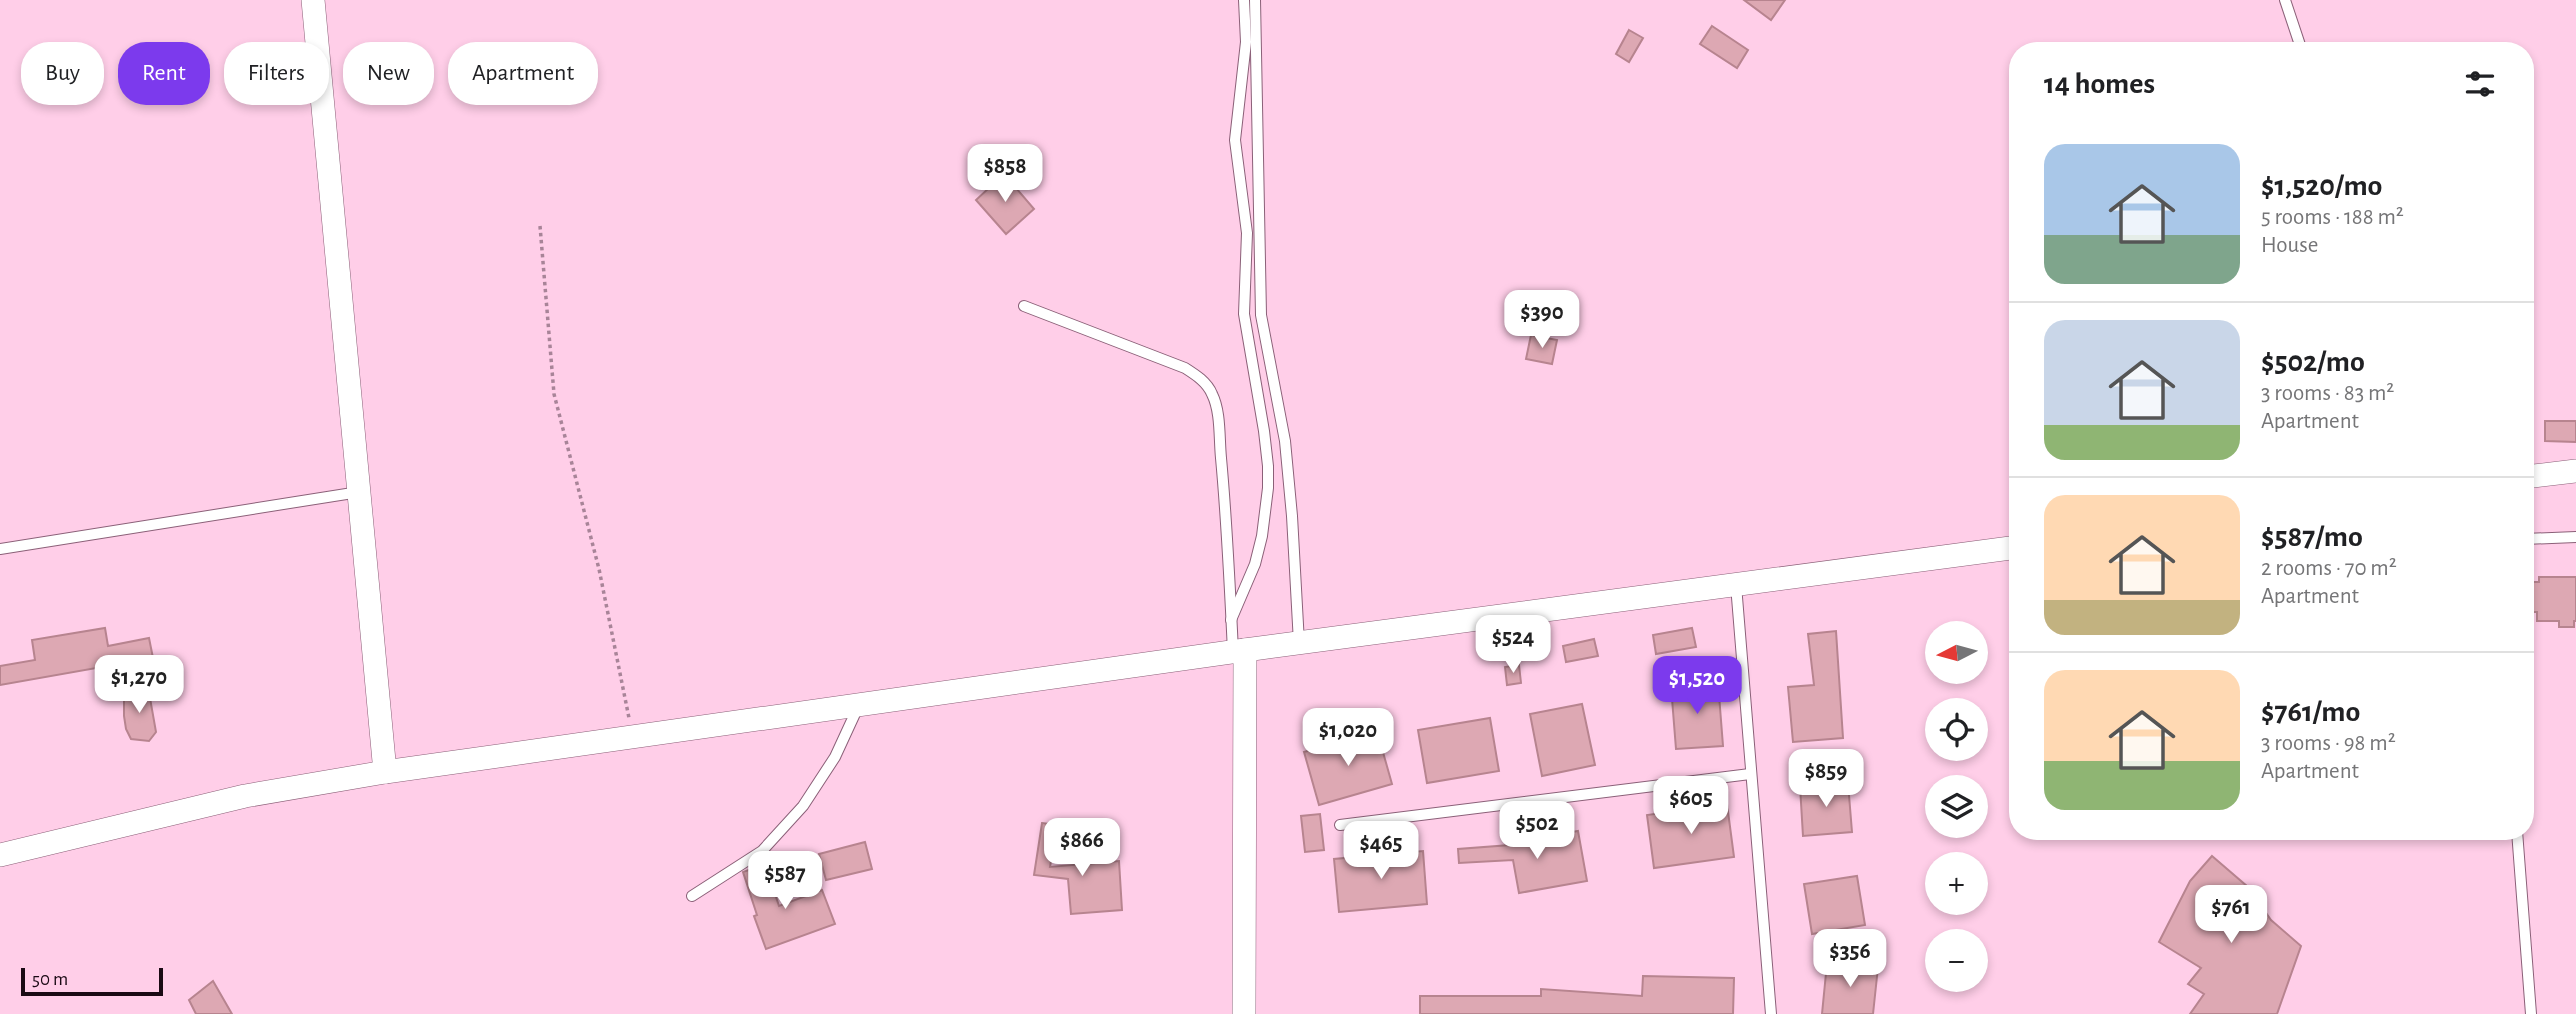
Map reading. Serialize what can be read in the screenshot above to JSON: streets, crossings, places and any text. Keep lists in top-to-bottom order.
{
  "scale_bar": "50 m",
  "north": "left",
  "page": {
    "chip": [
      "Buy",
      "Rent",
      "Filters",
      "New",
      "Apartment"
    ],
    "heading": "14 homes",
    "list": [
      {
        "name": "$1,520/mo",
        "note": "5 rooms · 188 m² · House"
      },
      {
        "name": "$502/mo",
        "note": "3 rooms · 83 m² · Apartment"
      },
      {
        "name": "$587/mo",
        "note": "2 rooms · 70 m² · Apartment"
      },
      {
        "name": "$761/mo",
        "note": "3 rooms · 98 m² · Apartment"
      }
    ],
    "price": [
      "$858",
      "$390",
      "$524",
      "$1,270",
      "$1,520",
      "$1,020",
      "$859",
      "$605",
      "$502",
      "$866",
      "$465",
      "$587",
      "$761",
      "$356"
    ],
    "map_buttons": ["+", "−"],
    "scale": "50 m"
  }
}
